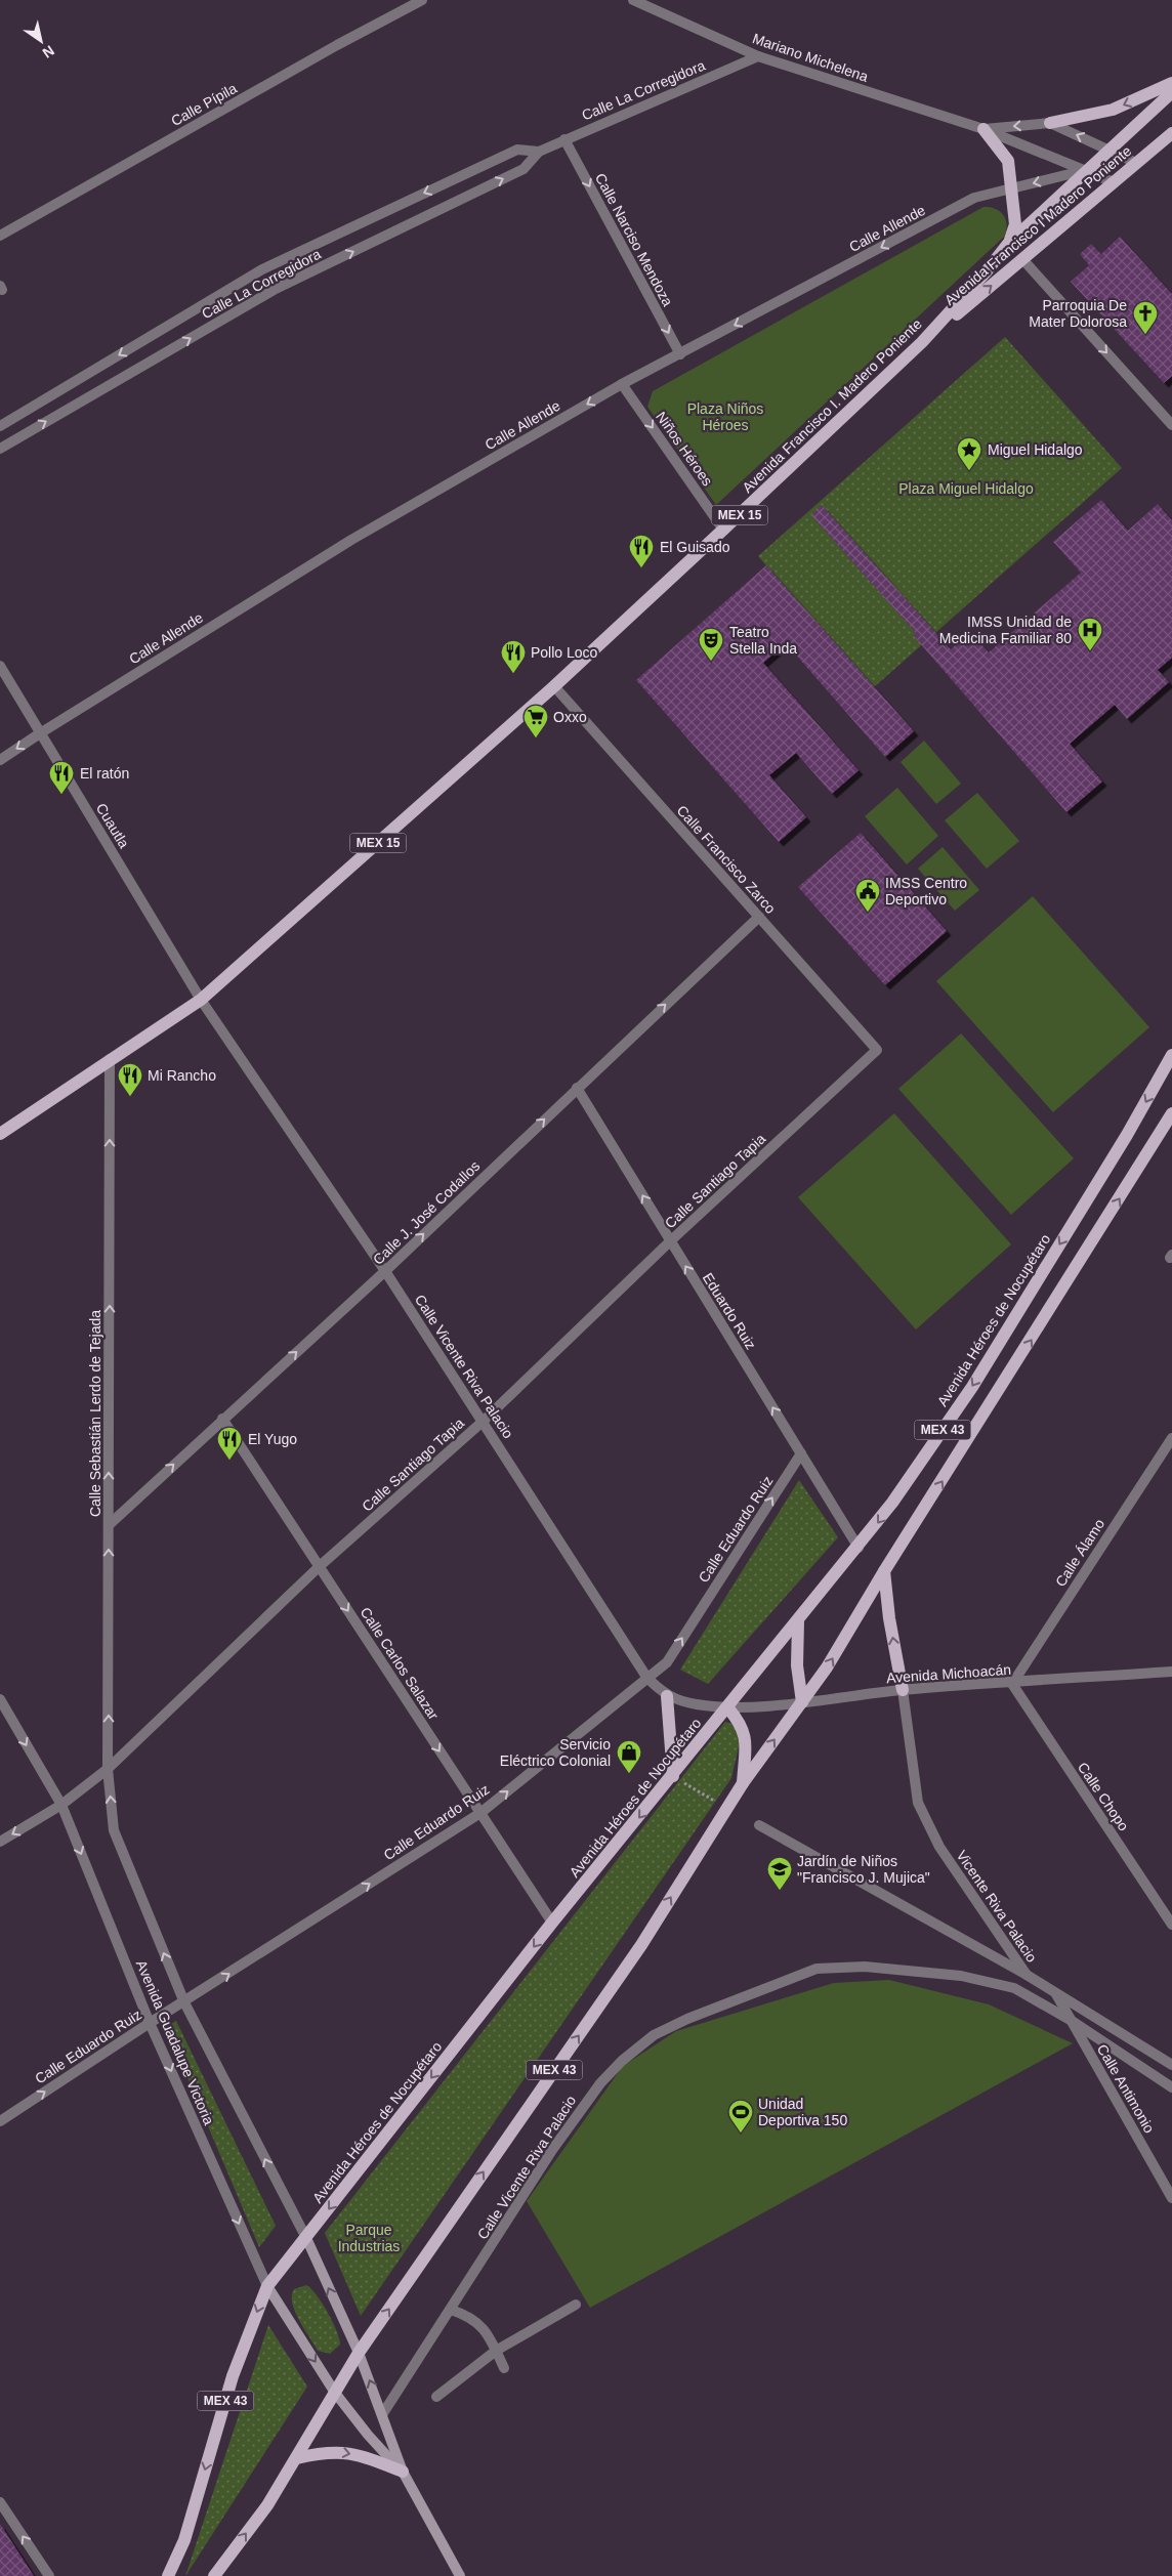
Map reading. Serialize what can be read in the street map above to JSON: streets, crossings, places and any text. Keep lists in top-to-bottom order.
{
  "streets": {
    "main road": [
      "Avenida Francisco I Madero Poniente",
      "Avenida Francisco I. Madero Poniente",
      "MEX 15",
      "Avenida Héroes de Nocupétaro",
      "MEX 43",
      "Avenida Guadalupe Victoria"
    ],
    "street": [
      "Mariano Michelena",
      "Calle La Corregidora",
      "Calle Pípila",
      "Calle Allende",
      "Calle Narciso Mendoza",
      "Niños Héroes",
      "Cuautla",
      "Calle Francisco Zarco",
      "Calle Santiago Tapia",
      "Calle J. José Codallos",
      "Eduardo Ruiz",
      "Calle Vicente Riva Palacio",
      "Calle Sebastián Lerdo de Tejada",
      "Calle Eduardo Ruiz",
      "Calle Álamo",
      "Calle Carlos Salazar",
      "Avenida Michoacán",
      "Calle Chopo",
      "Vicente Riva Palacio",
      "Calle Antimonio"
    ]
  },
  "crossings": [
    ["Mariano Michelena", "Calle La Corregidora"],
    ["Mariano Michelena", "Avenida Francisco I Madero Poniente"],
    ["Mariano Michelena", "Calle Allende"],
    ["Mariano Michelena", "Avenida Francisco I. Madero Poniente"],
    ["Calle La Corregidora", "Calle Narciso Mendoza"],
    ["Avenida Francisco I Madero Poniente", "Avenida Francisco I. Madero Poniente"],
    ["Calle Allende", "Calle Narciso Mendoza"],
    ["Calle Allende", "Avenida Francisco I. Madero Poniente"],
    ["Calle Allende", "Niños Héroes"],
    ["Calle Allende", "Cuautla"],
    ["Avenida Francisco I. Madero Poniente", "Niños Héroes"],
    ["Avenida Francisco I. Madero Poniente", "Cuautla"],
    ["Avenida Francisco I. Madero Poniente", "Calle Francisco Zarco"],
    ["Avenida Francisco I. Madero Poniente", "Calle Vicente Riva Palacio"],
    ["Avenida Francisco I. Madero Poniente", "Calle Sebastián Lerdo de Tejada"],
    ["Cuautla", "Calle Vicente Riva Palacio"],
    ["Calle Francisco Zarco", "Calle Santiago Tapia"],
    ["Calle Francisco Zarco", "Calle J. José Codallos"],
    ["Calle Santiago Tapia", "Eduardo Ruiz"],
    ["Calle Santiago Tapia", "Calle Vicente Riva Palacio"],
    ["Calle Santiago Tapia", "Calle Sebastián Lerdo de Tejada"],
    ["Calle Santiago Tapia", "Calle Carlos Salazar"],
    ["Calle Santiago Tapia", "Avenida Guadalupe Victoria"],
    ["Calle J. José Codallos", "Eduardo Ruiz"],
    ["Calle J. José Codallos", "Calle Vicente Riva Palacio"],
    ["Calle J. José Codallos", "Calle Sebastián Lerdo de Tejada"],
    ["Calle J. José Codallos", "Calle Carlos Salazar"],
    ["Eduardo Ruiz", "Avenida Héroes de Nocupétaro"],
    ["Eduardo Ruiz", "Calle Eduardo Ruiz"],
    ["Avenida Héroes de Nocupétaro", "Calle Vicente Riva Palacio"],
    ["Avenida Héroes de Nocupétaro", "Calle Carlos Salazar"],
    ["Avenida Héroes de Nocupétaro", "Avenida Michoacán"],
    ["Avenida Héroes de Nocupétaro", "Avenida Guadalupe Victoria"],
    ["Calle Vicente Riva Palacio", "Calle Eduardo Ruiz"],
    ["Calle Vicente Riva Palacio", "Avenida Michoacán"],
    ["Calle Vicente Riva Palacio", "Avenida Guadalupe Victoria"],
    ["Calle Vicente Riva Palacio", "Calle Antimonio"],
    ["Calle Sebastián Lerdo de Tejada", "Avenida Guadalupe Victoria"],
    ["MEX 43", "Avenida Michoacán"],
    ["MEX 43", "Avenida Guadalupe Victoria"],
    ["Calle Eduardo Ruiz", "Calle Carlos Salazar"],
    ["Calle Eduardo Ruiz", "Avenida Guadalupe Victoria"],
    ["Calle Álamo", "Avenida Michoacán"],
    ["Calle Álamo", "Calle Chopo"],
    ["Avenida Michoacán", "Calle Chopo"],
    ["Avenida Michoacán", "Vicente Riva Palacio"],
    ["Vicente Riva Palacio", "Calle Antimonio"]
  ],
  "one_way": [
    "Avenida Francisco I Madero Poniente",
    "Calle Allende",
    "Calle Narciso Mendoza",
    "Niños Héroes",
    "Calle J. José Codallos",
    "Eduardo Ruiz",
    "Calle Sebastián Lerdo de Tejada",
    "Calle Eduardo Ruiz",
    "Calle Carlos Salazar"
  ],
  "parks": ["Plaza Niños Héroes", "Plaza Miguel Hidalgo", "Parque Industrias"],
  "places": {
    "church": ["Parroquia De Mater Dolorosa"],
    "place": ["Miguel Hidalgo"],
    "restaurant": [
      "El Guisado",
      "Pollo Loco",
      "El ratón",
      "Mi Rancho",
      "El Yugo"
    ],
    "hospital": ["IMSS Unidad de Medicina Familiar 80"],
    "theatre": ["Teatro Stella Inda"],
    "supermarket": ["Oxxo"],
    "public building": ["IMSS Centro Deportivo"],
    "shop": ["Servicio Eléctrico Colonial"],
    "school or university": ["Jardín de Niños \"Francisco J. Mujica\""],
    "sports": ["Unidad Deportiva 150"]
  },
  "north": "bottom right"
}
